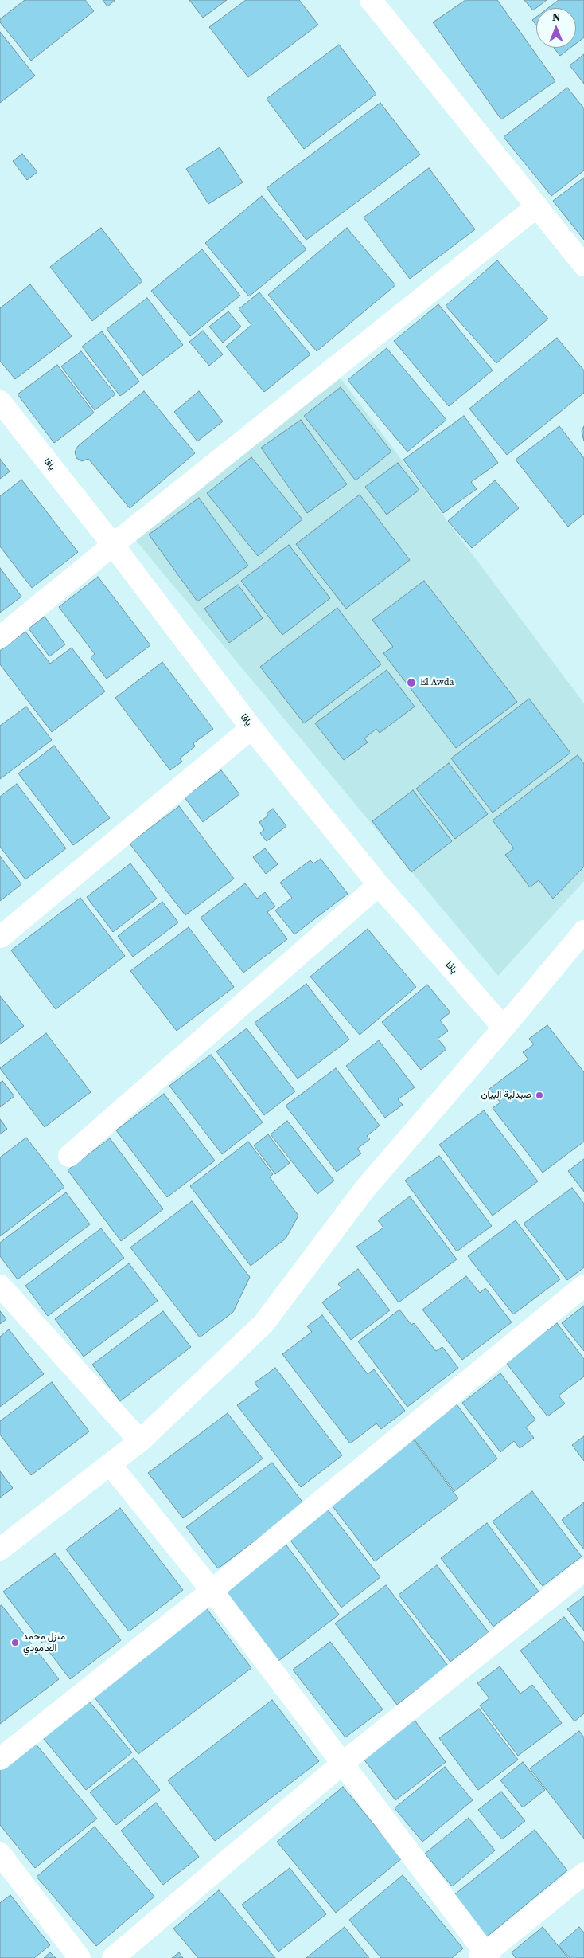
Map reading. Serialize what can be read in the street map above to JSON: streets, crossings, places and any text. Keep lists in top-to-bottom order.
{
  "streets": {
    "street": ["يافا"]
  },
  "places": ["El Awda", "صيدلية البيان", "منزل محمد العامودي"],
  "north": "top"
}
